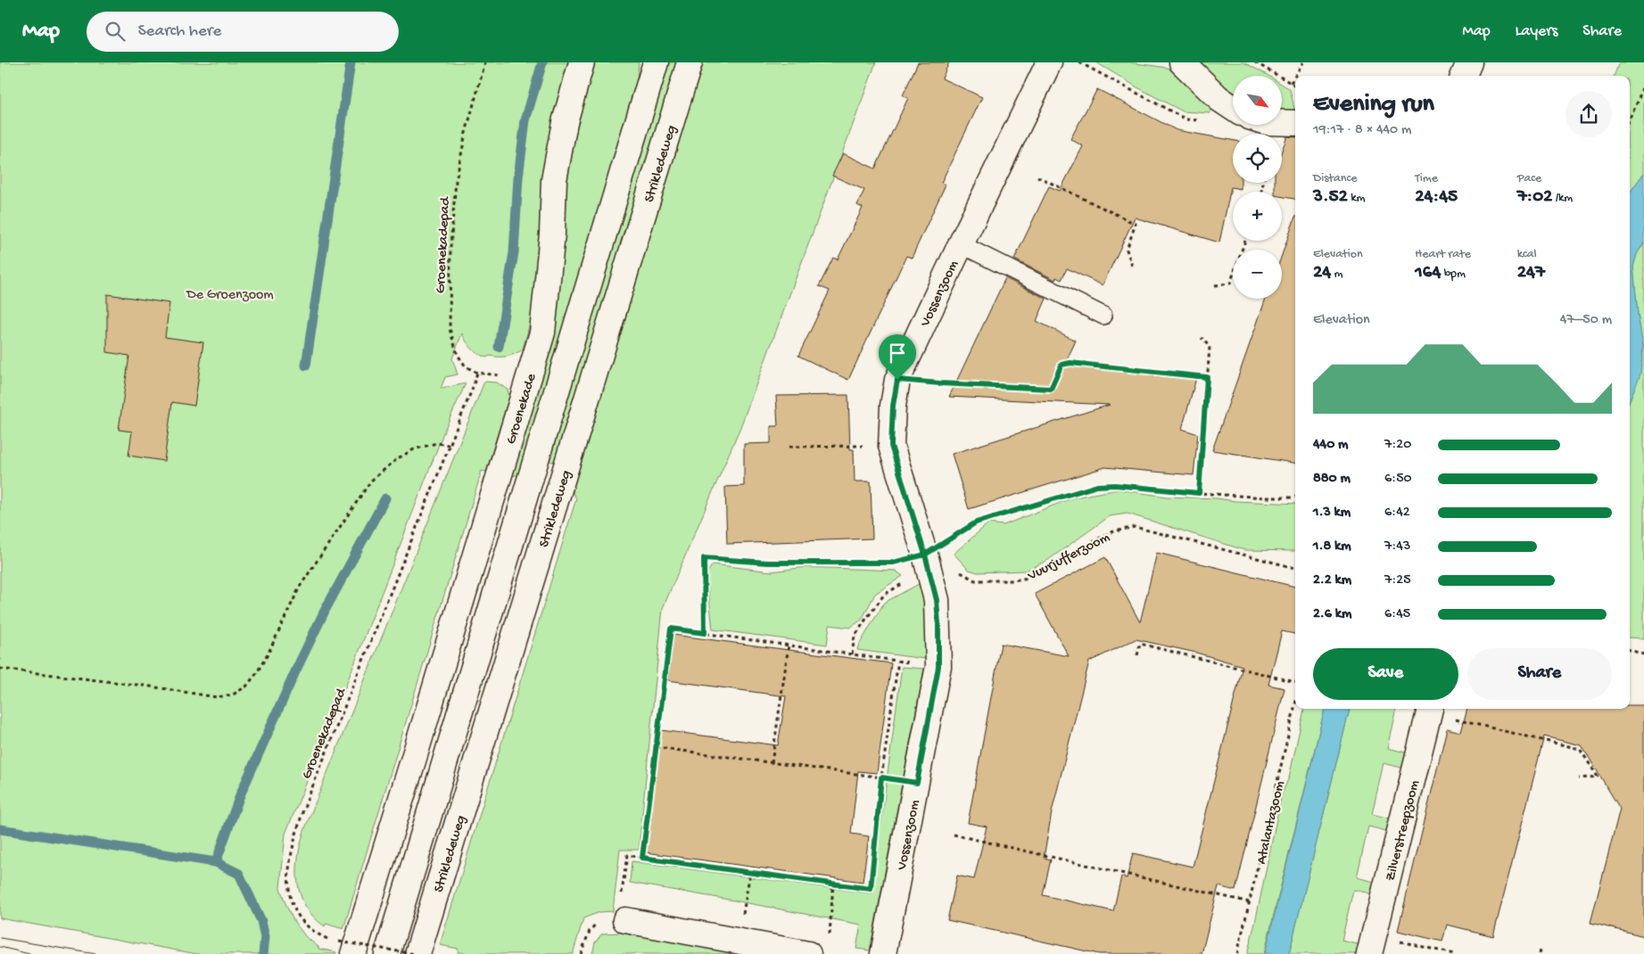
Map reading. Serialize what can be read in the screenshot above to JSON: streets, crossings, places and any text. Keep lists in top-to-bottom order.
{
  "streets": {
    "street": [
      "Strikledeweg",
      "Vossenzoom",
      "Groenekade",
      "Zilverstreepzoom"
    ],
    "path": ["Groenekadepad", "Vuurjufferzoom", "Atalantazoom"]
  },
  "crossings": [
    ["Strikledeweg", "Groenekadepad"],
    ["Groenekadepad", "Groenekade"],
    ["Vossenzoom", "Vuurjufferzoom"]
  ],
  "parks": ["De Groenzoom"],
  "north": "bottom right",
  "page": {
    "header": "Map",
    "search": "Search here",
    "nav": ["Map", "Layers", "Share"],
    "map_buttons": ["+", "−"],
    "heading": ["Evening run", "19:17 · 8 × 440 m"],
    "stats": [
      ["Distance", "3.52 km"],
      ["Time", "24:45"],
      ["Pace", "7:02 /km"],
      ["Elevation", "24 m"],
      ["Heart rate", "164 bpm"],
      ["kcal", "247"]
    ],
    "chart": ["Elevation", "47–50 m"],
    "list": [
      {
        "name": "440 m",
        "note": "7:20"
      },
      {
        "name": "880 m",
        "note": "6:50"
      },
      {
        "name": "1.3 km",
        "note": "6:42"
      },
      {
        "name": "1.8 km",
        "note": "7:43"
      },
      {
        "name": "2.2 km",
        "note": "7:25"
      },
      {
        "name": "2.6 km",
        "note": "6:45"
      }
    ],
    "buttons": ["Save", "Share"]
  }
}
